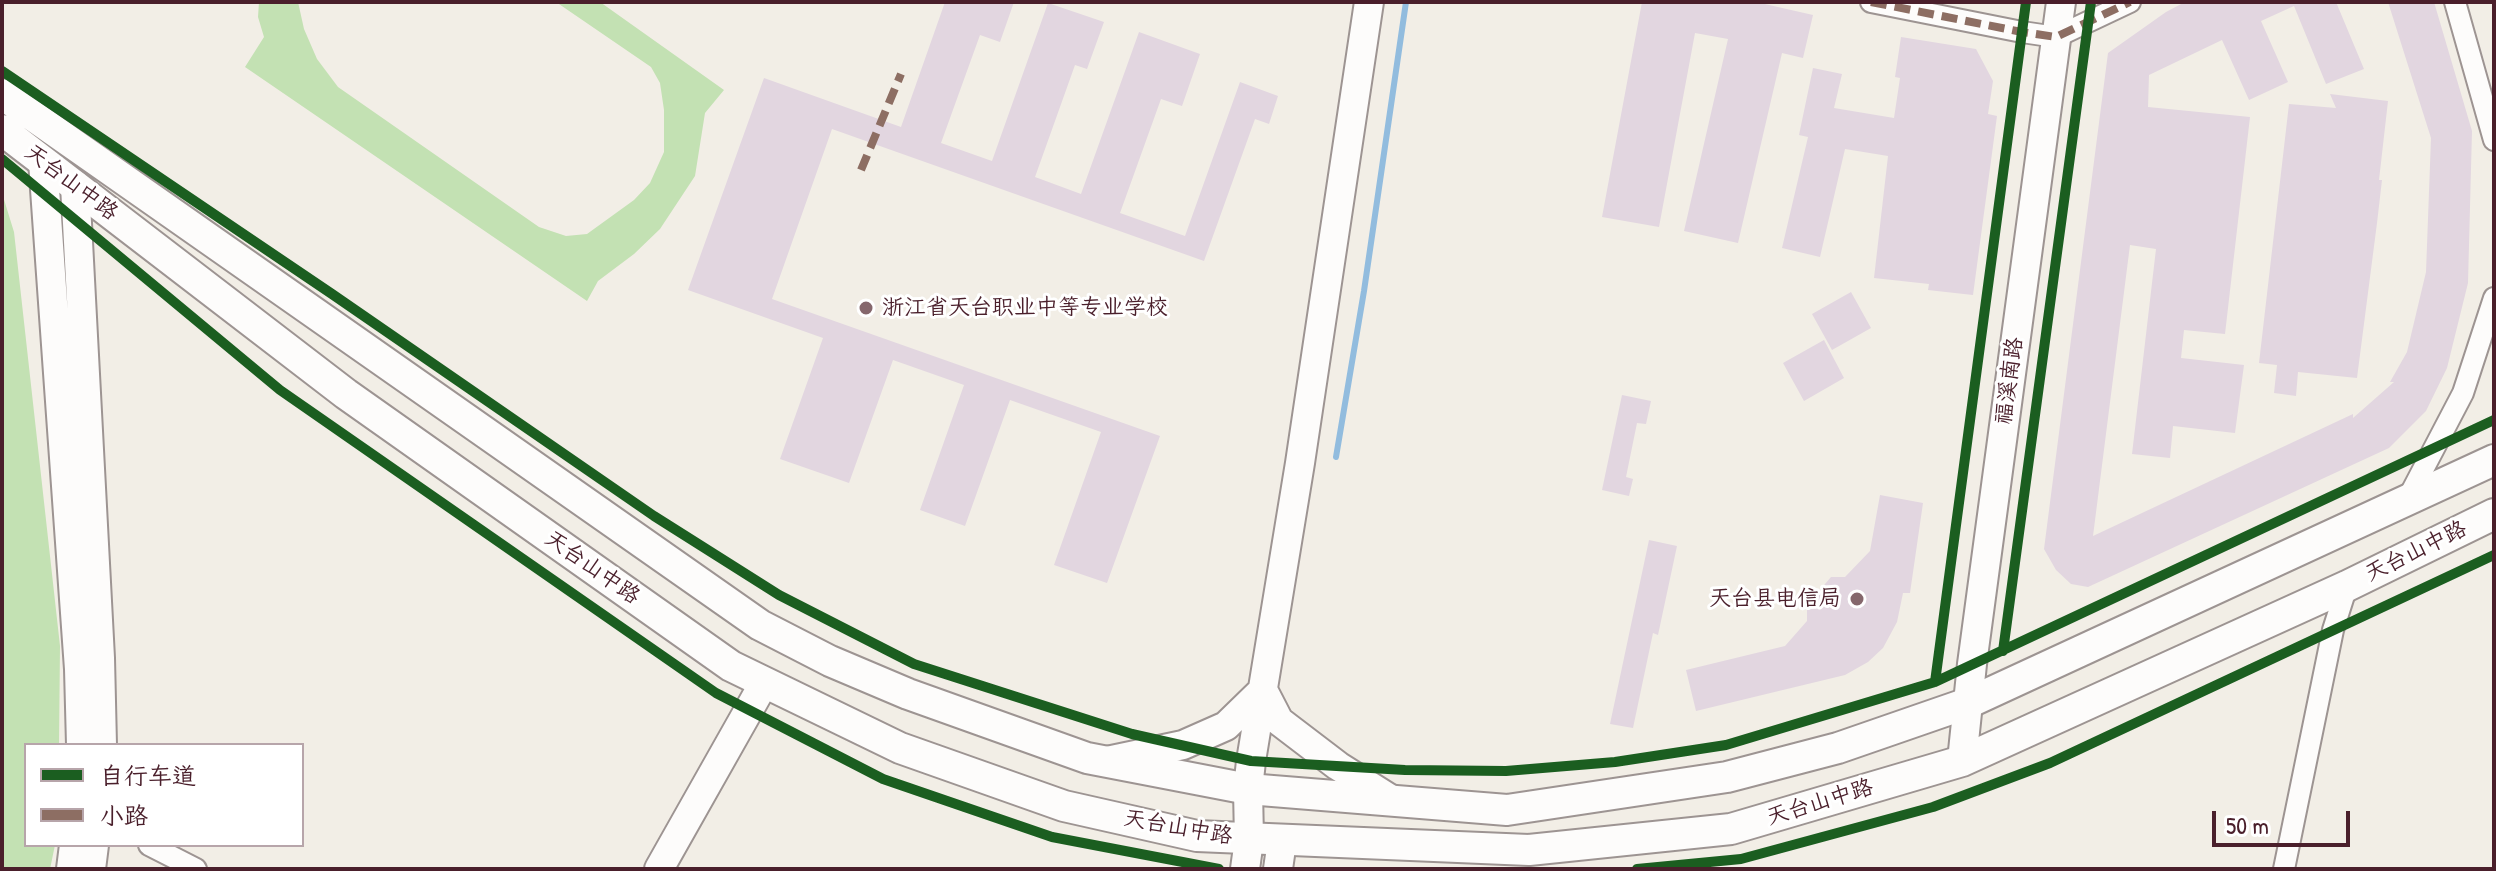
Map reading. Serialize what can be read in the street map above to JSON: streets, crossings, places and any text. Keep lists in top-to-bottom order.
{
  "streets": {
    "main road": ["天台山中路", "福溪南路"]
  },
  "crossings": [
    ["天台山中路", "福溪南路"]
  ],
  "places": ["浙江省天台职业中等专业学校", "天台县电信局"],
  "legend": ["自行车道", "小路"],
  "scale_bar": "50 m"
}
